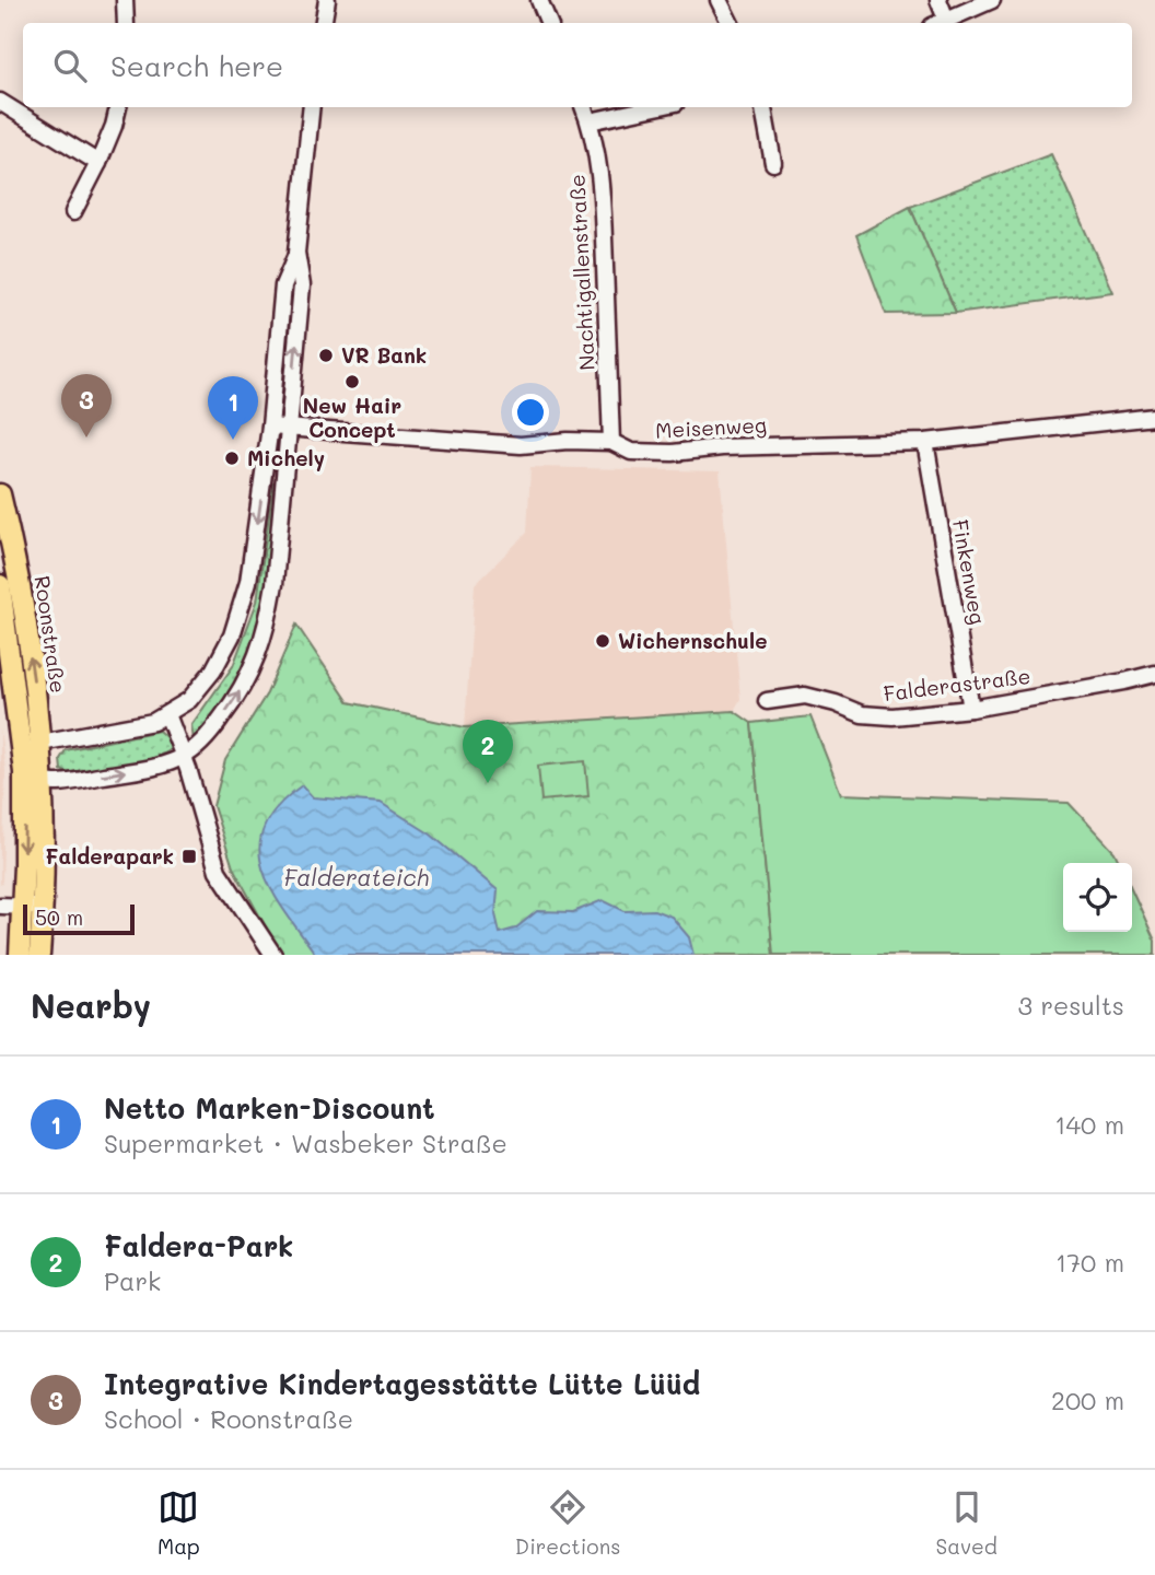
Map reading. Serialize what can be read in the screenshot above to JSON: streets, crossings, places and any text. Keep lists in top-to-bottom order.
{
  "streets": {
    "main road": ["Roonstraße"],
    "street": [
      "Nachtigallenstraße",
      "Meisenweg",
      "Finkenweg",
      "Falderastraße"
    ]
  },
  "crossings": [
    ["Nachtigallenstraße", "Meisenweg"],
    ["Meisenweg", "Finkenweg"],
    ["Finkenweg", "Falderastraße"]
  ],
  "water": ["Falderateich"],
  "places": {
    "other": [
      "VR Bank",
      "New Hair Concept",
      "Michely",
      "Wichernschule"
    ],
    "transit": ["Falderapark"]
  },
  "scale_bar": "50 m",
  "page": {
    "search": "Search here",
    "pins": ["3", "1", "2"],
    "scale": "50 m",
    "heading": ["Nearby", "3 results"],
    "list": [
      {
        "mark": "1",
        "name": "Netto Marken-Discount",
        "note": "Supermarket · Wasbeker Straße",
        "value": "140 m"
      },
      {
        "mark": "2",
        "name": "Faldera-Park",
        "note": "Park",
        "value": "170 m"
      },
      {
        "mark": "3",
        "name": "Integrative Kindertagesstätte Lütte Lüüd",
        "note": "School · Roonstraße",
        "value": "200 m"
      }
    ],
    "nav": ["Map", "Directions", "Saved"]
  }
}
